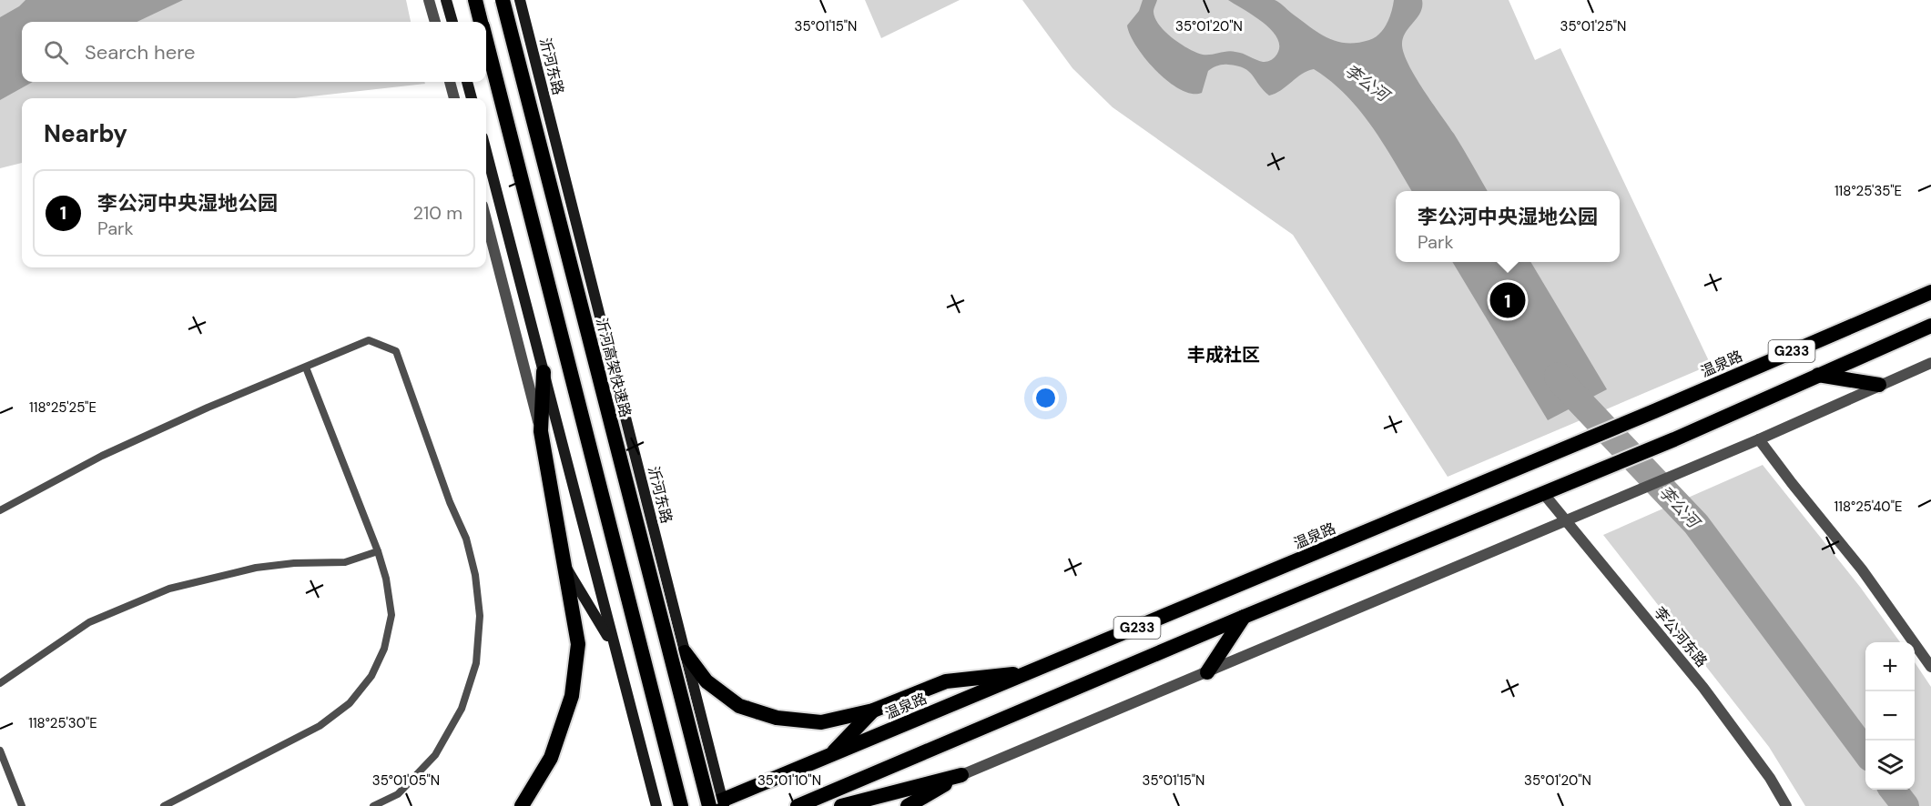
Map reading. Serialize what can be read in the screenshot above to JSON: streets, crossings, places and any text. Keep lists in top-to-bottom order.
{
  "streets": {
    "highway": ["G233", "温泉路", "沂河高架快速路"],
    "main road": ["沂河东路"],
    "street": ["李公河东路"]
  },
  "crossings": [
    ["沂河东路", "温泉路"],
    ["沂河东路", "沂河高架快速路"],
    ["G233", "李公河东路"],
    ["温泉路", "沂河高架快速路"]
  ],
  "districts": ["丰成社区"],
  "water": ["李公河"],
  "page": {
    "search": "Search here",
    "heading": "Nearby",
    "list": [
      {
        "mark": "1",
        "name": "李公河中央湿地公园",
        "note": "Park",
        "value": "210 m"
      }
    ],
    "popup": ["李公河中央湿地公园", "Park"],
    "pins": "1",
    "map_buttons": ["+", "−"]
  },
  "coordinates": [
    "35°01'20\"N",
    "35°01'25\"N",
    "35°01'15\"N",
    "118°25'35\"E",
    "118°25'25\"E",
    "118°25'40\"E",
    "118°25'30\"E",
    "35°01'05\"N",
    "35°01'10\"N"
  ]
}
